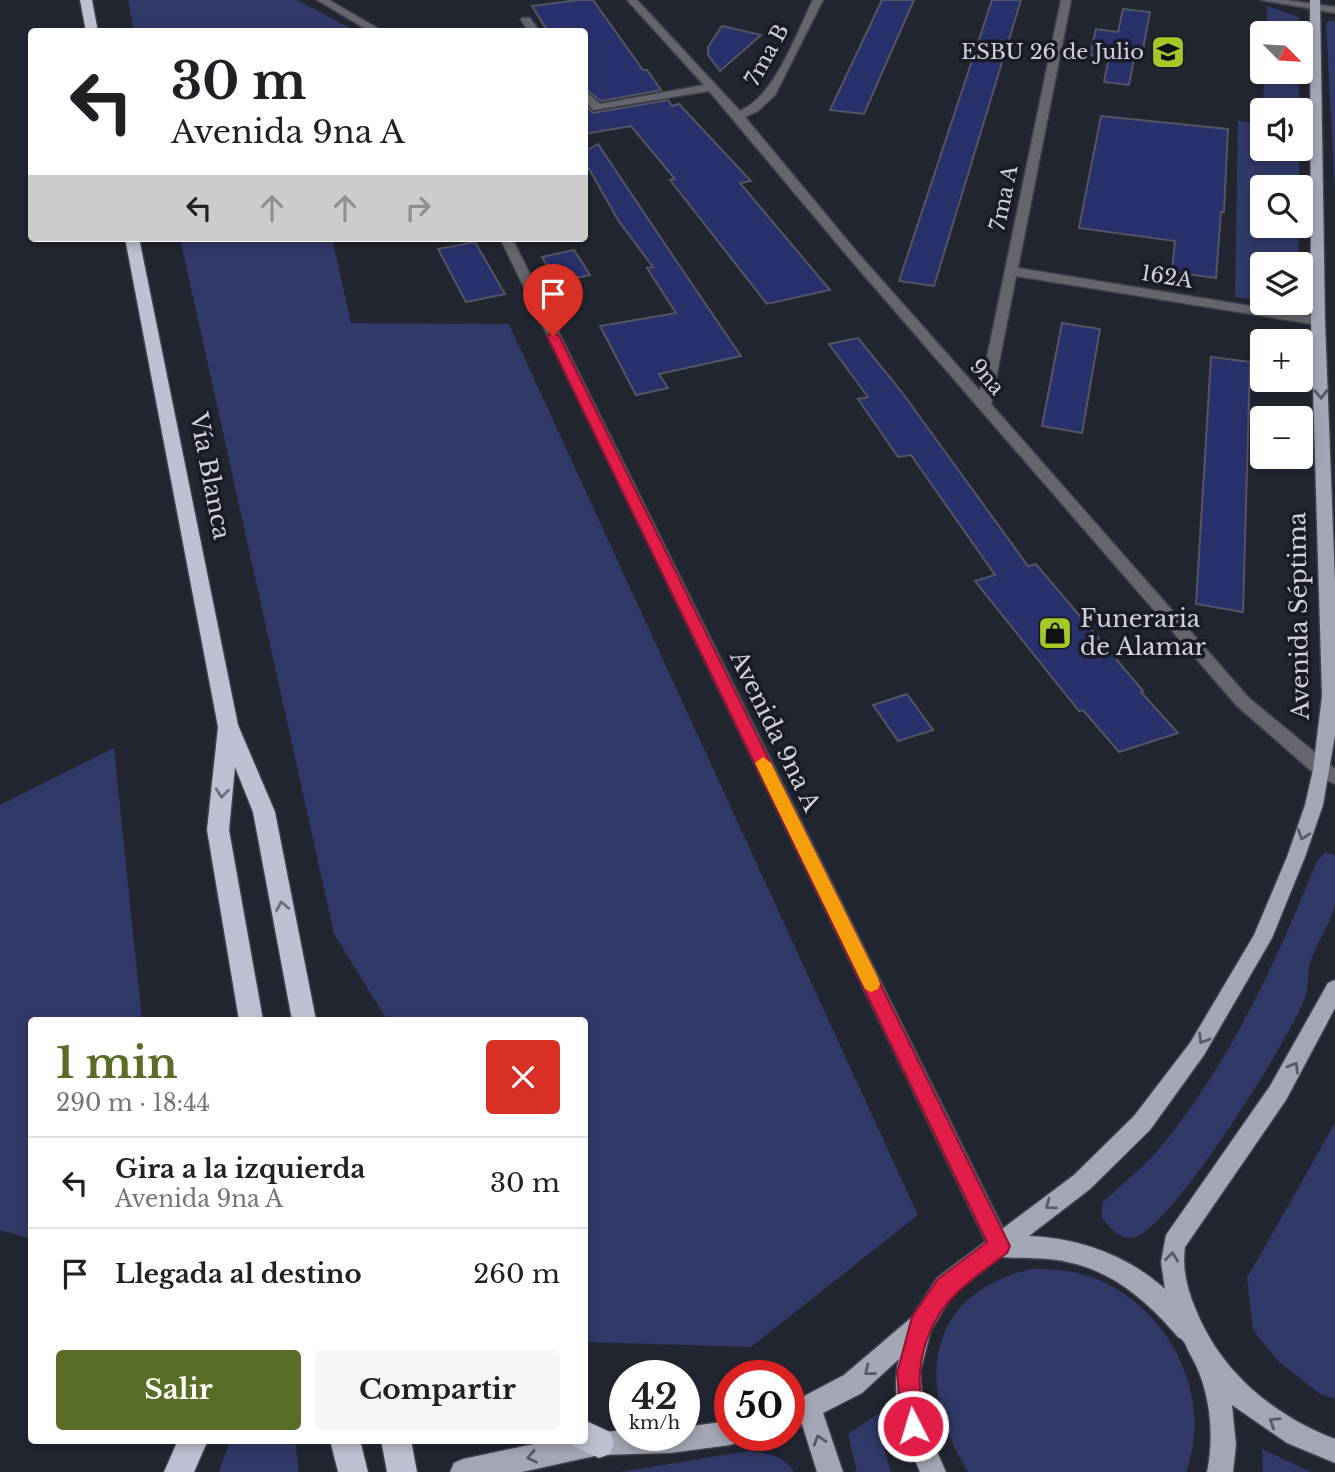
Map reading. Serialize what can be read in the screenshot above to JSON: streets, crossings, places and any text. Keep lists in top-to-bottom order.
{
  "streets": {
    "highway": ["Vía Blanca"],
    "main road": ["Avenida Séptima"],
    "street": [
      "7ma B",
      "7ma A",
      "162A",
      "9na",
      "Avenida 9na A"
    ]
  },
  "crossings": [
    ["7ma B", "9na"],
    ["7ma A", "162A"],
    ["7ma A", "9na"],
    ["162A", "Avenida Séptima"],
    ["9na", "Avenida Séptima"],
    ["Avenida Séptima", "Avenida 9na A"]
  ],
  "places": {
    "school or university": ["ESBU 26 de Julio"],
    "shop": ["Funeraria de Alamar"]
  },
  "north": "bottom right",
  "page": {
    "map_buttons": ["+", "−"],
    "turn": ["30 m", "Avenida 9na A"],
    "heading": ["1 min", "290 m · 18:44"],
    "list": [
      {
        "name": "Gira a la izquierda",
        "note": "Avenida 9na A",
        "value": "30 m"
      },
      {
        "name": "Llegada al destino",
        "value": "260 m"
      }
    ],
    "buttons": ["Salir", "Compartir"],
    "speed": "42 km/h",
    "limit": "50"
  }
}
